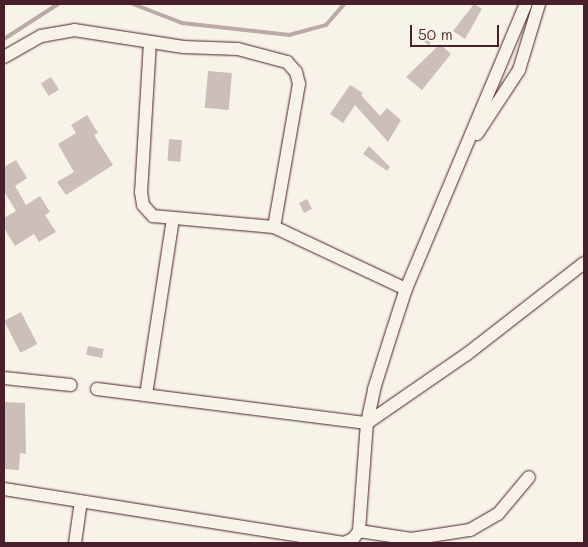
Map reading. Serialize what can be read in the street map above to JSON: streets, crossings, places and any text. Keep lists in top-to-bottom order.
{
  "scale_bar": "50 m"
}
